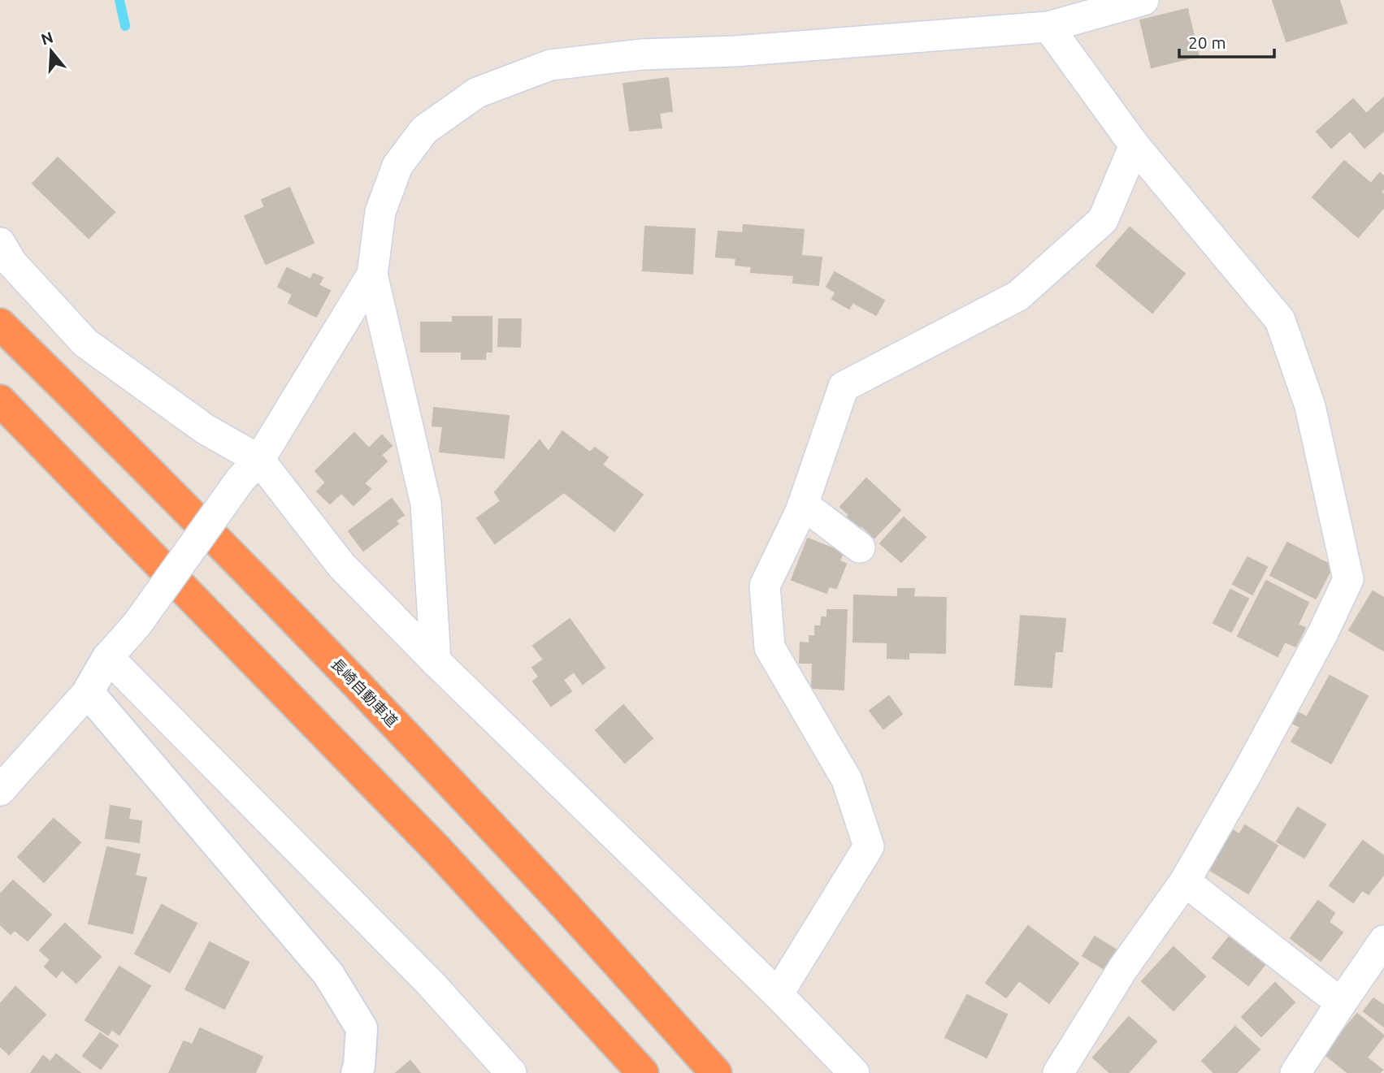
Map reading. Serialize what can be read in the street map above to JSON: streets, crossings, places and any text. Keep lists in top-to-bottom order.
{
  "streets": {
    "highway": ["長崎自動車道"]
  },
  "scale_bar": "20 m",
  "north": "top"
}
